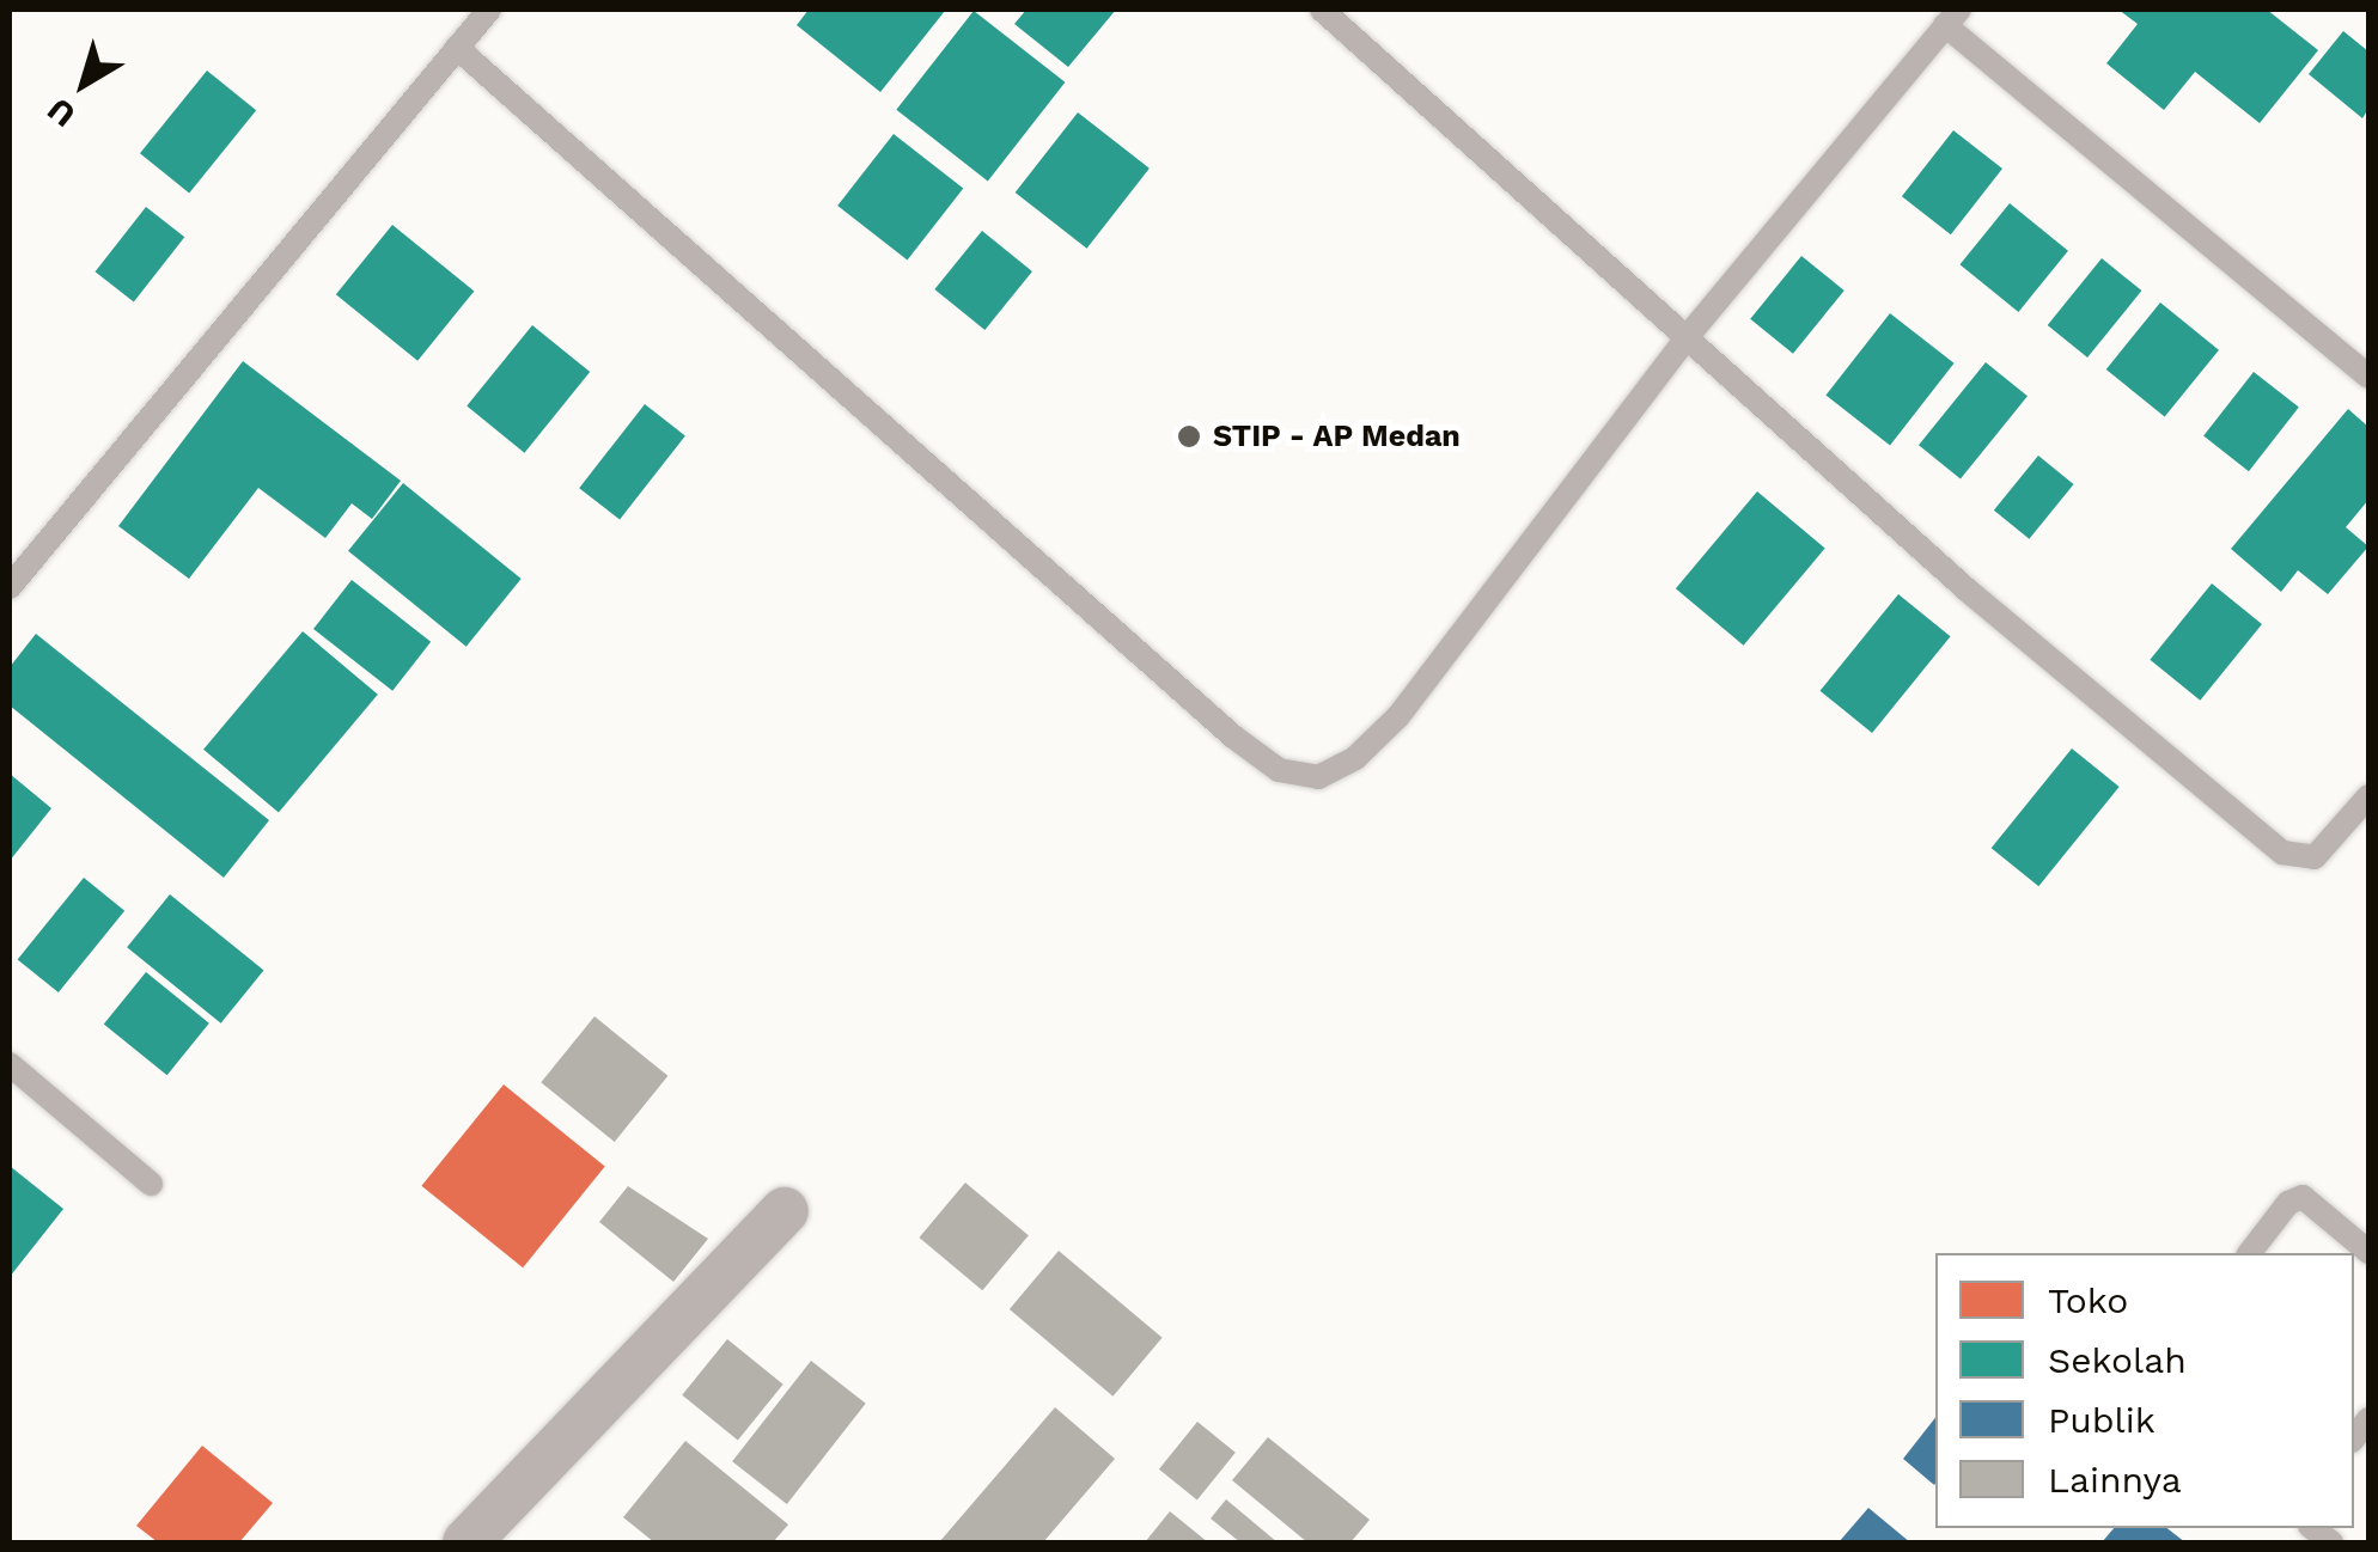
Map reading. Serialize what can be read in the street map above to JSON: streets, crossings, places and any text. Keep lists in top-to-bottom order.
{
  "places": ["STIP - AP Medan"],
  "legend": [
    "Toko",
    "Sekolah",
    "Publik",
    "Lainnya"
  ],
  "north": "bottom left"
}
